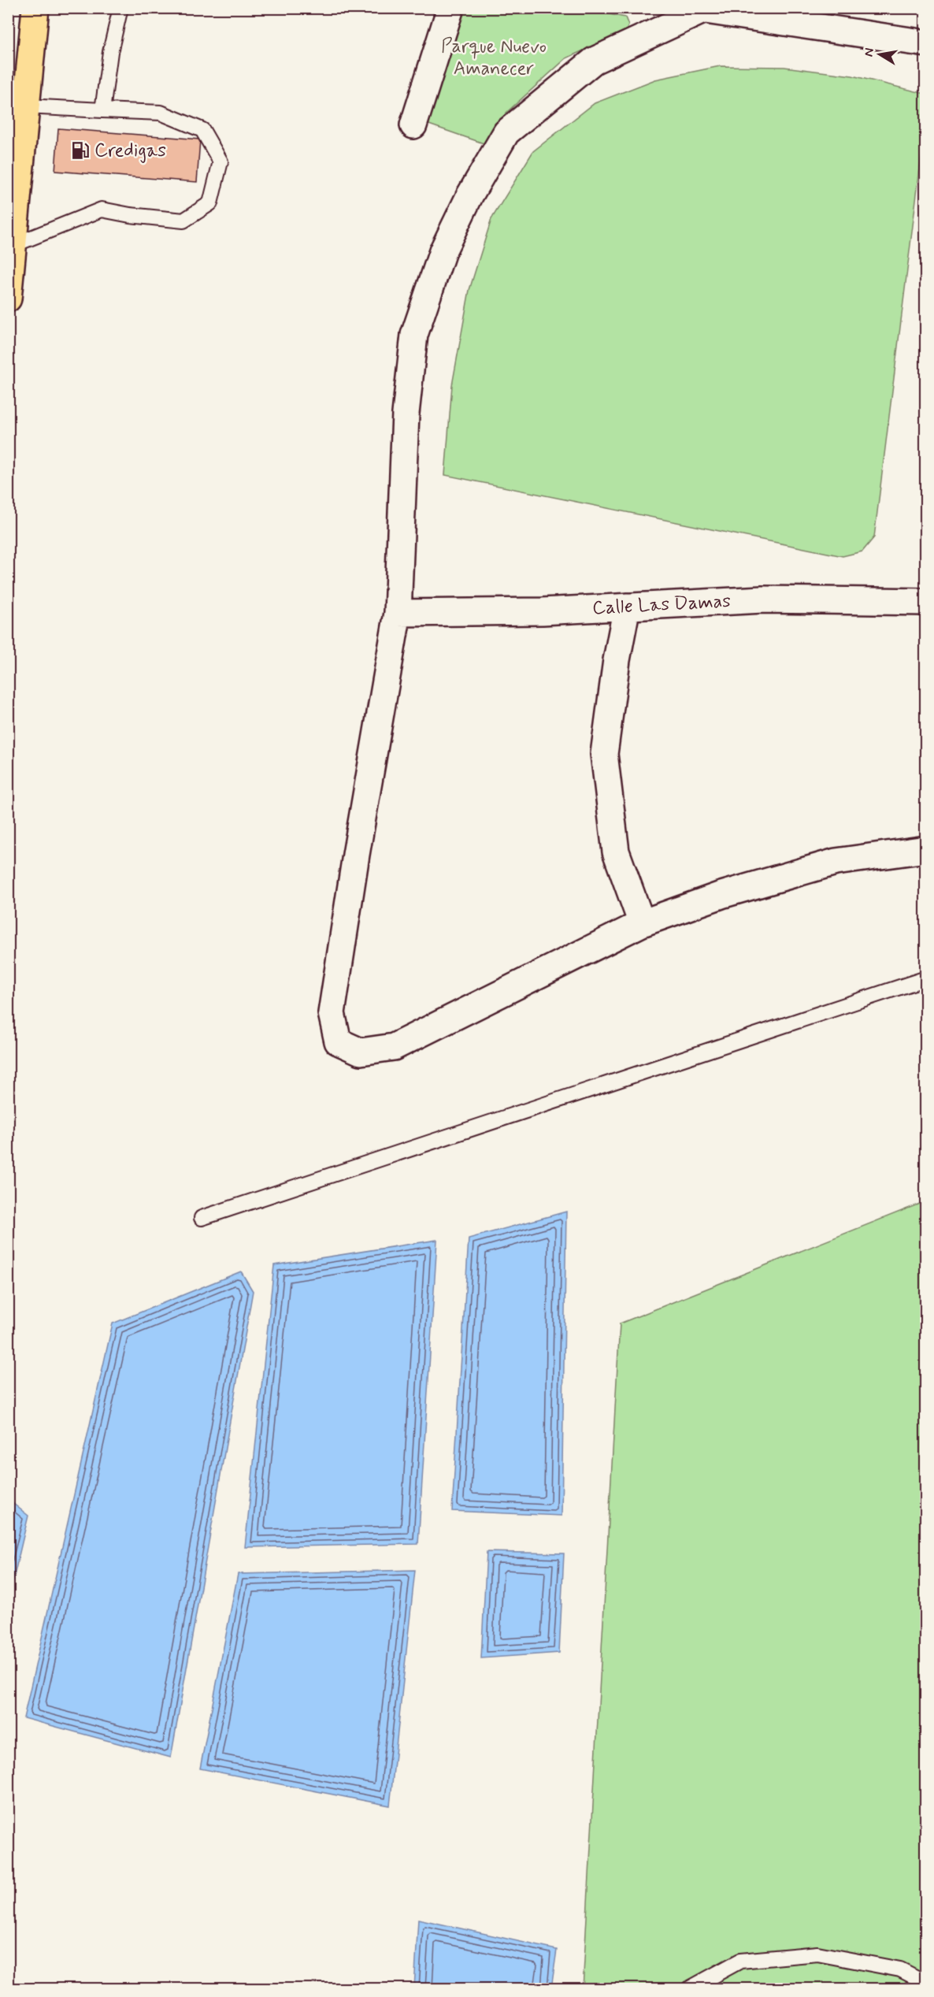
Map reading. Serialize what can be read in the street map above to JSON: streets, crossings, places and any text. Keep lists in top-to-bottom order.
{
  "streets": {
    "street": ["Calle Las Damas"]
  },
  "parks": ["Parque Nuevo Amanecer"],
  "places": {
    "fuel station": ["Credigas"]
  },
  "north": "left"
}
